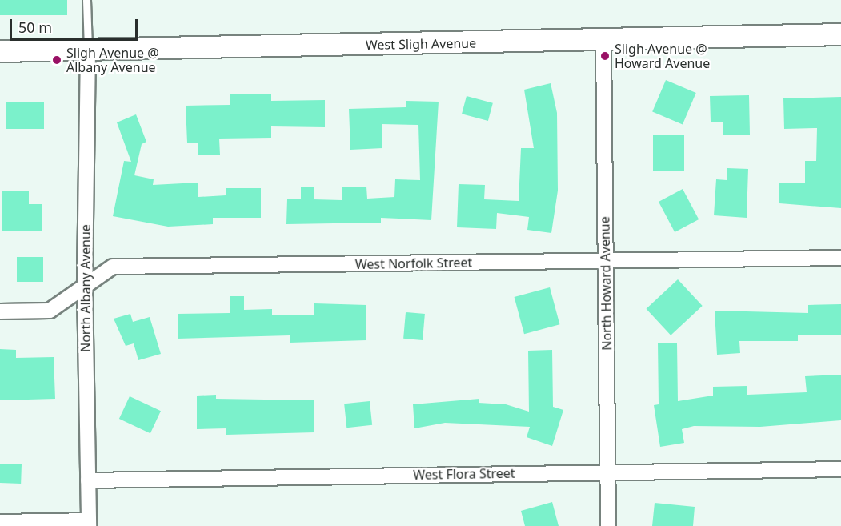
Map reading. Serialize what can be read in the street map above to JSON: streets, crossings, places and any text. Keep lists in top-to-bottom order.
{
  "streets": {
    "main road": ["West Sligh Avenue"],
    "street": [
      "West Norfolk Street",
      "North Howard Avenue",
      "North Albany Avenue",
      "West Flora Street"
    ]
  },
  "crossings": [
    ["West Sligh Avenue", "North Howard Avenue"],
    ["West Sligh Avenue", "North Albany Avenue"],
    ["West Norfolk Street", "North Howard Avenue"],
    ["West Norfolk Street", "North Albany Avenue"],
    ["North Howard Avenue", "West Flora Street"],
    ["North Albany Avenue", "West Flora Street"]
  ],
  "places": ["Sligh Avenue @ Howard Avenue", "Sligh Avenue @ Albany Avenue"],
  "scale_bar": "50 m"
}
